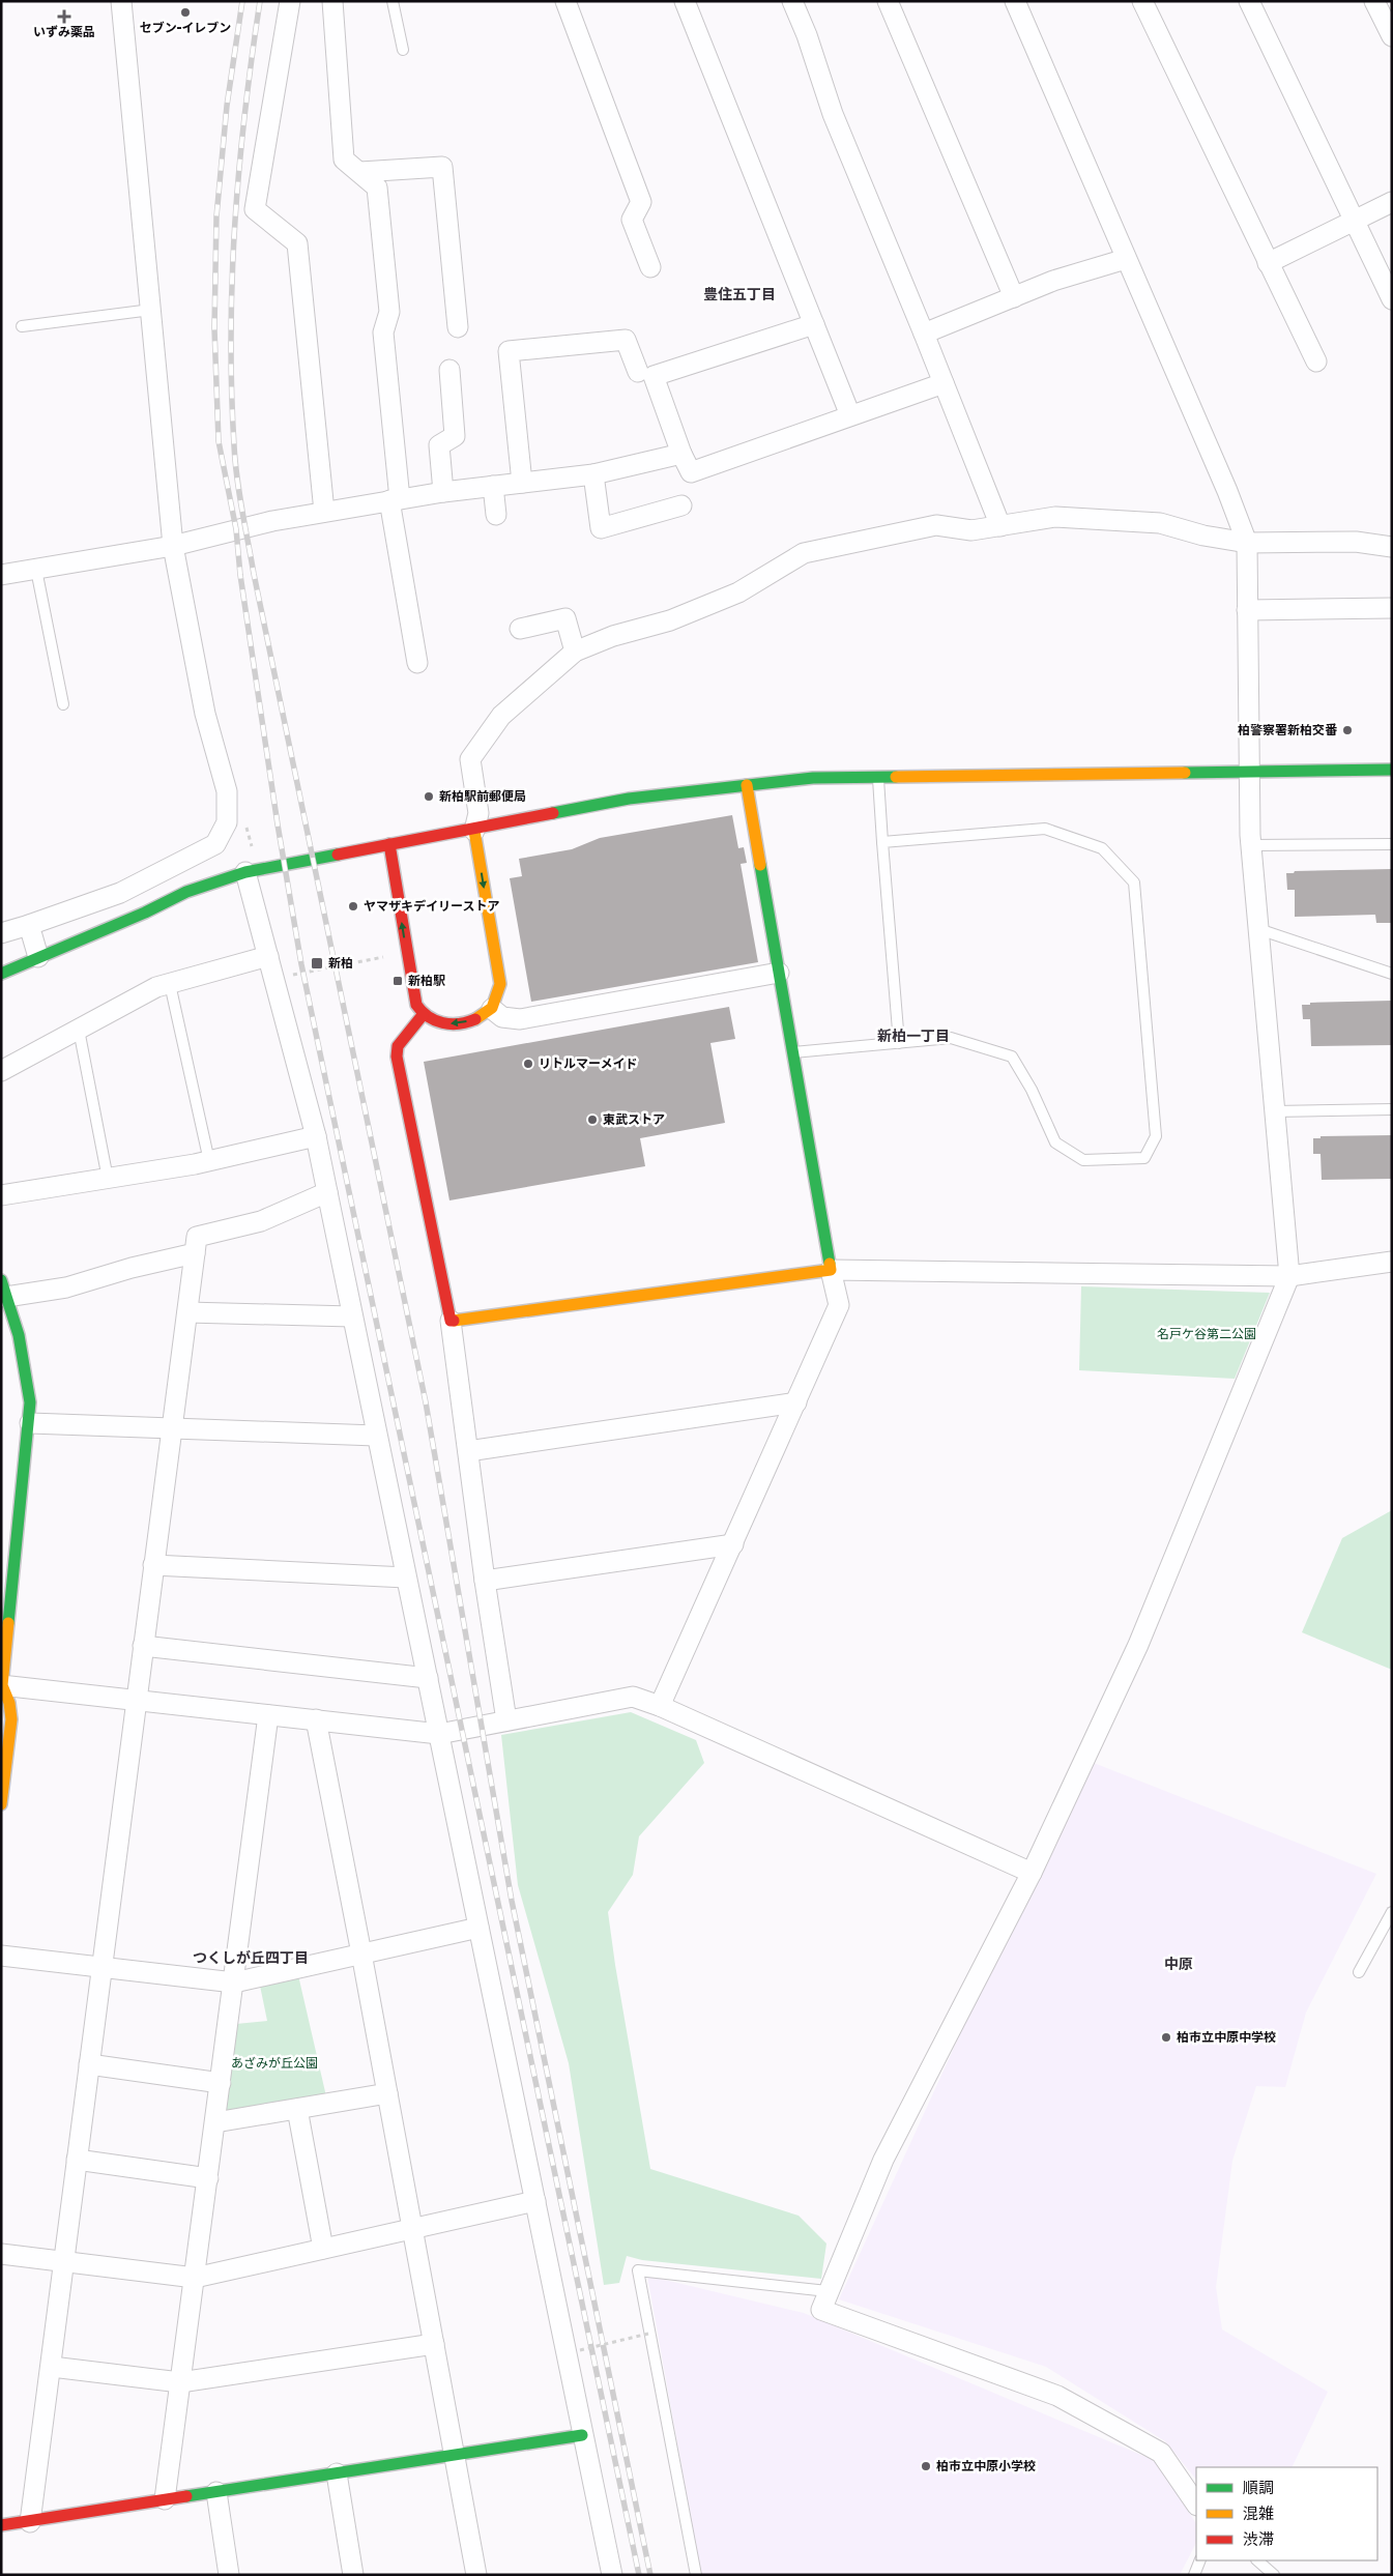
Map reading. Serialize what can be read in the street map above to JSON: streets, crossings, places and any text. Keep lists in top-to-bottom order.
{
  "districts": [
    "豊住五丁目",
    "新柏一丁目",
    "つくしが丘四丁目",
    "中原"
  ],
  "parks": ["名戸ケ谷第二公園", "あざみが丘公園"],
  "places": {
    "other": [
      "セブン-イレブン",
      "柏警察署新柏交番",
      "新柏駅前郵便局",
      "ヤマザキデイリーストア",
      "リトルマーメイド",
      "東武ストア",
      "柏市立中原中学校",
      "柏市立中原小学校"
    ],
    "health": ["いずみ薬品"],
    "transit": ["新柏", "新柏駅"]
  },
  "legend": ["順調", "混雑", "渋滞"]
}
